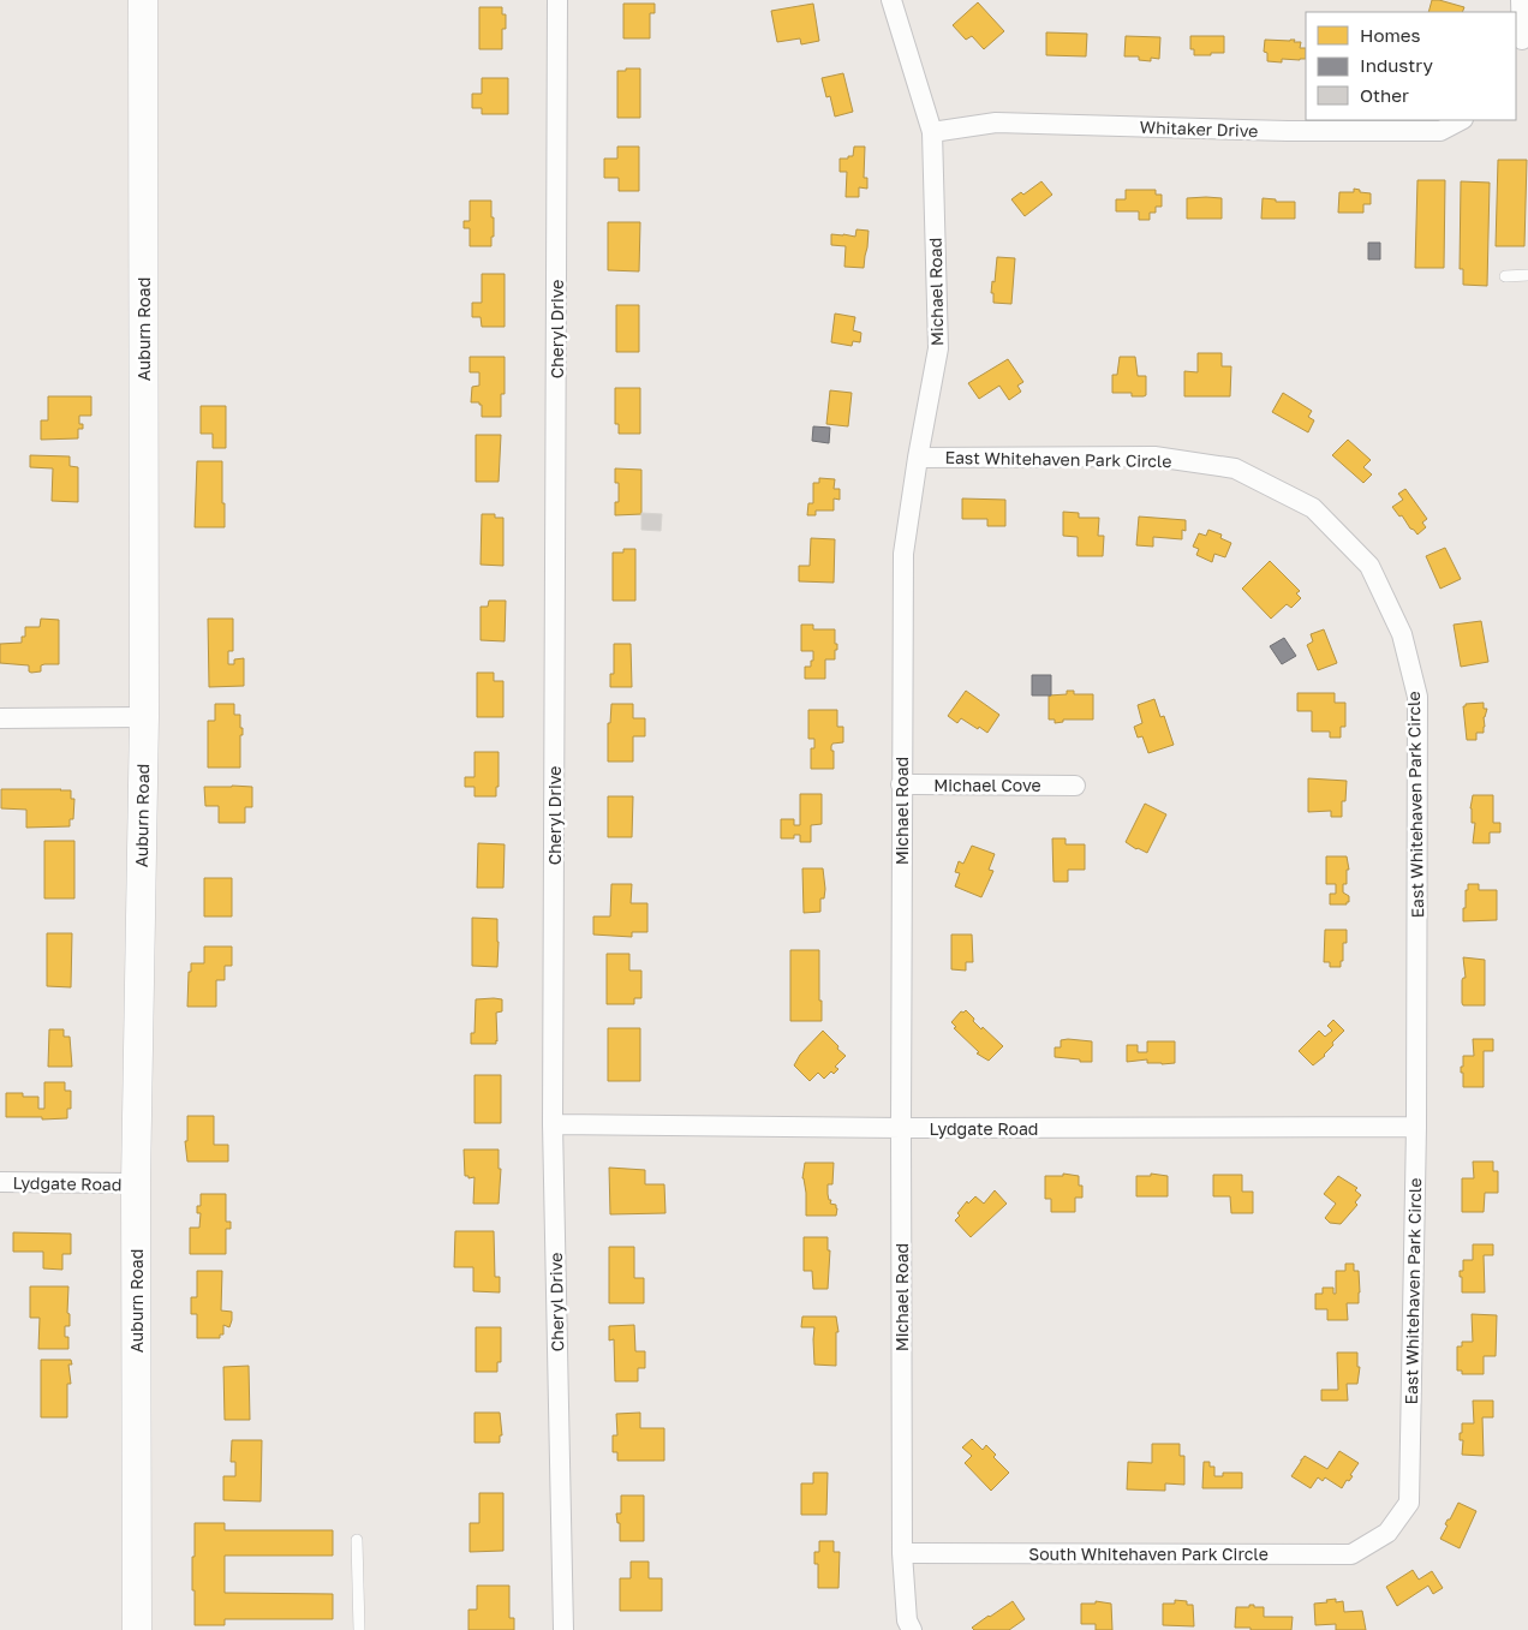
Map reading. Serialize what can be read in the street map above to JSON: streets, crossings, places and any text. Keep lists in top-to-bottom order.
{
  "streets": {
    "street": [
      "Whitaker Drive",
      "Michael Road",
      "Auburn Road",
      "Cheryl Drive",
      "East Whitehaven Park Circle",
      "Michael Cove",
      "Lydgate Road",
      "South Whitehaven Park Circle"
    ]
  },
  "crossings": [
    ["Whitaker Drive", "Michael Road"],
    ["Michael Road", "East Whitehaven Park Circle"],
    ["Michael Road", "Michael Cove"],
    ["Michael Road", "Lydgate Road"],
    ["Michael Road", "South Whitehaven Park Circle"],
    ["Auburn Road", "Lydgate Road"],
    ["Cheryl Drive", "Lydgate Road"],
    ["East Whitehaven Park Circle", "Lydgate Road"],
    ["East Whitehaven Park Circle", "South Whitehaven Park Circle"]
  ],
  "legend": ["Homes", "Industry", "Other"]
}
